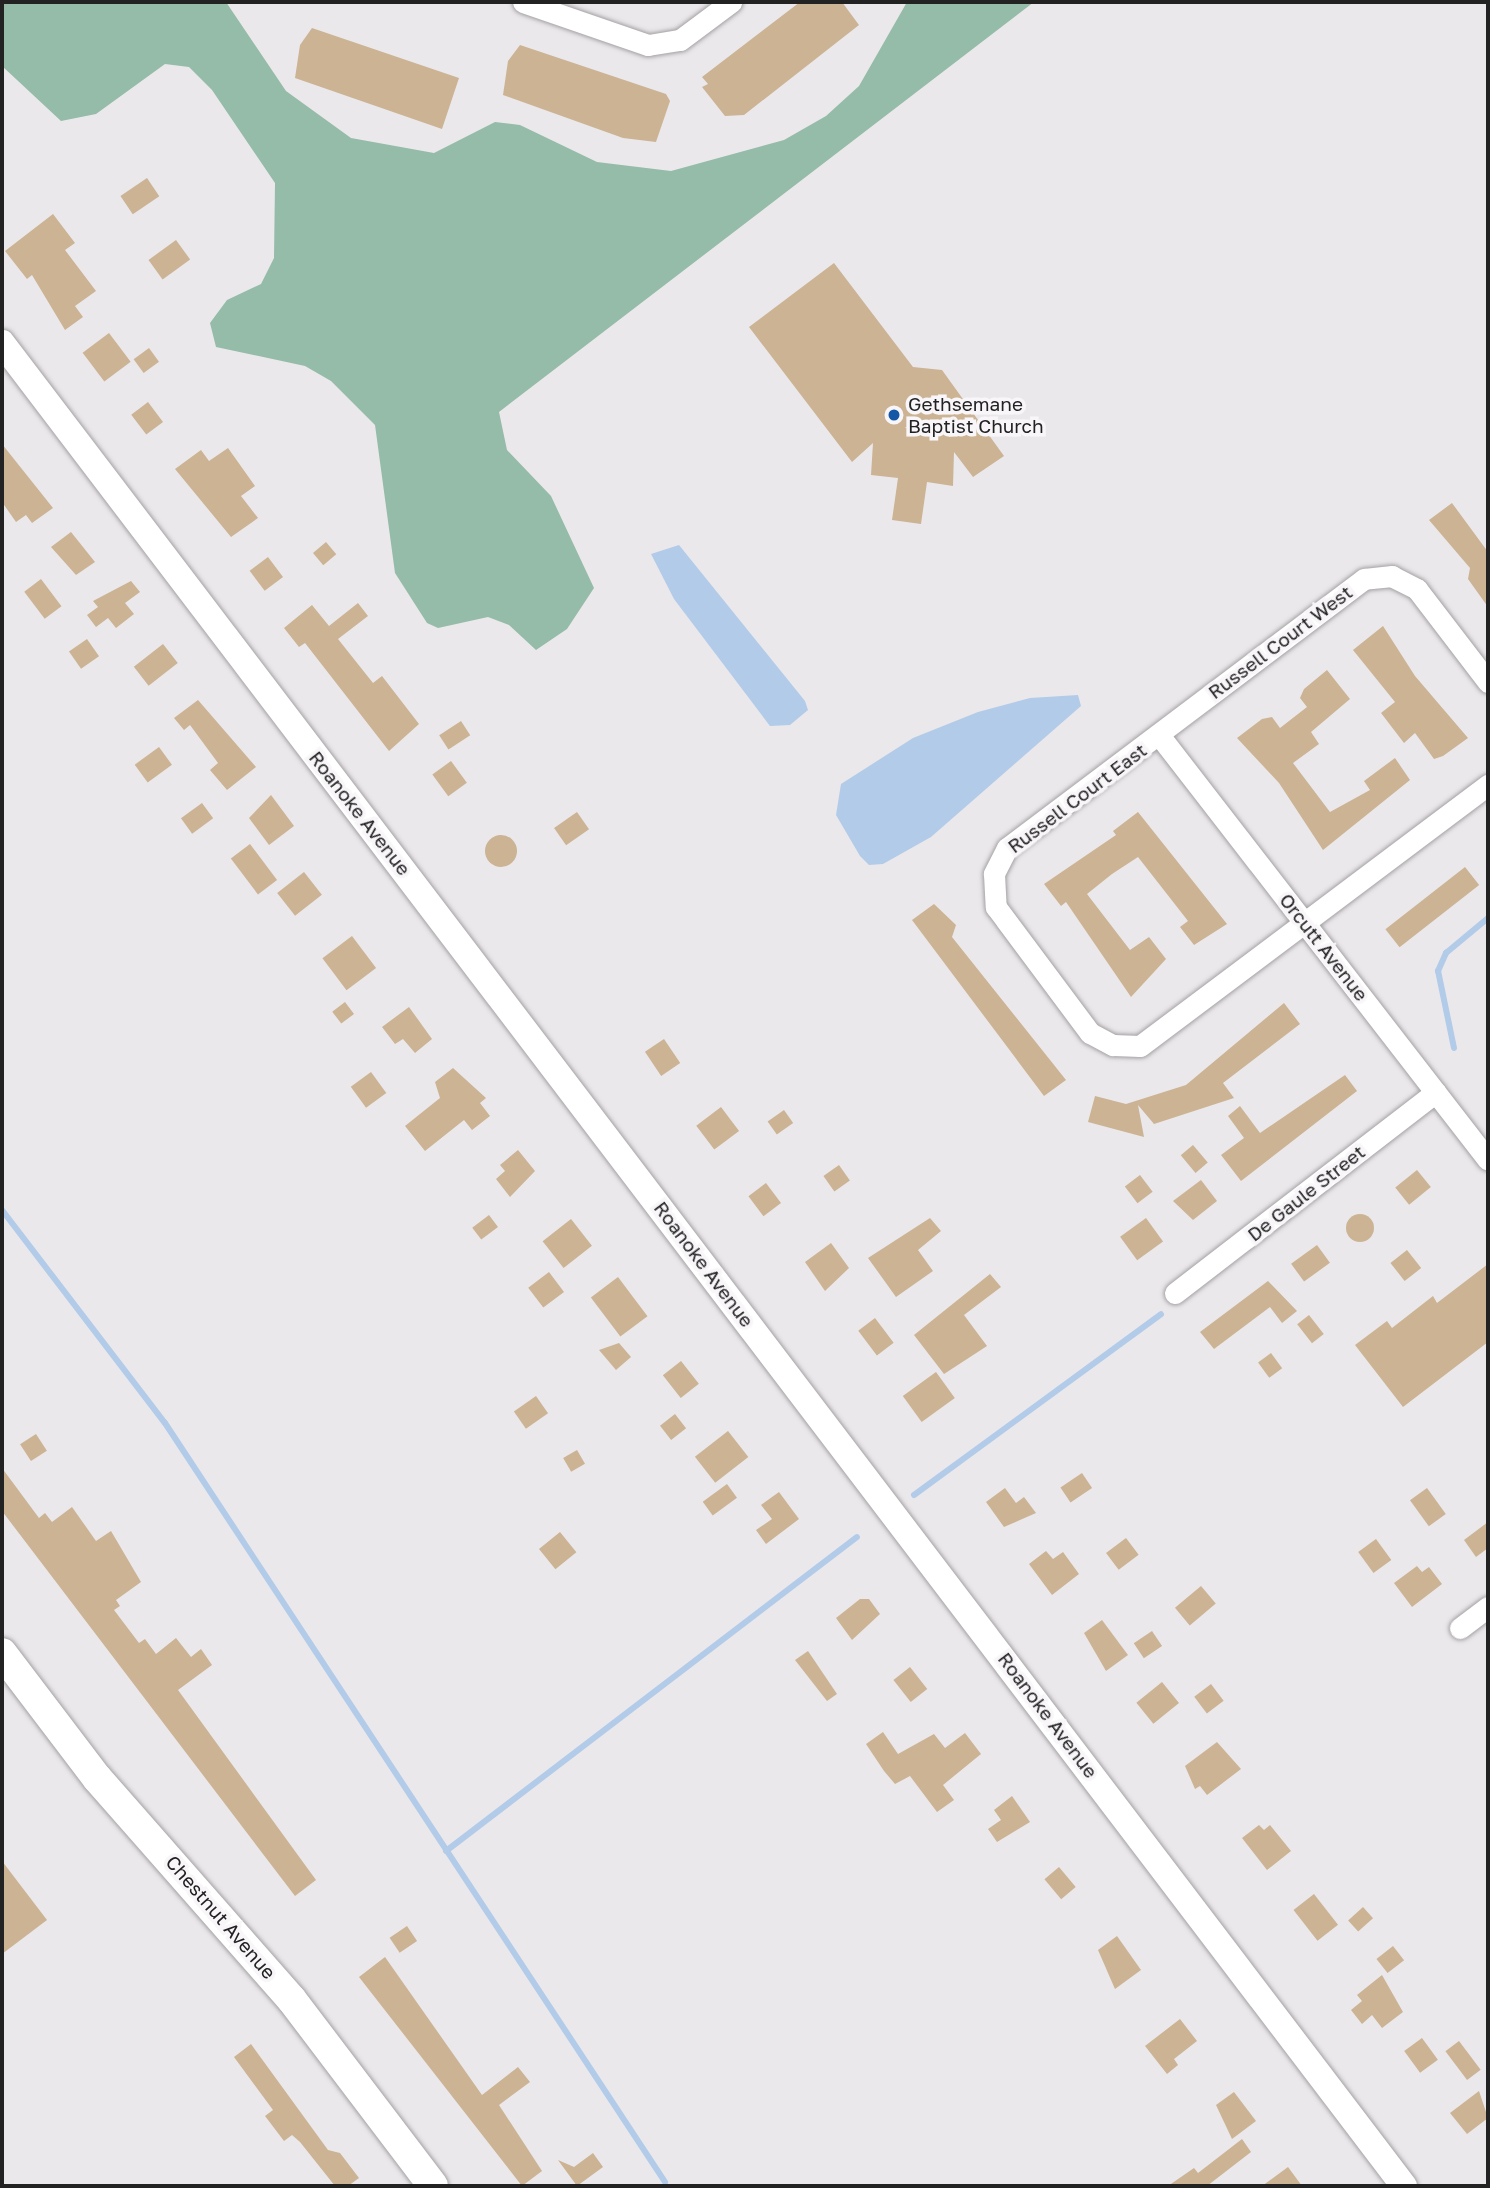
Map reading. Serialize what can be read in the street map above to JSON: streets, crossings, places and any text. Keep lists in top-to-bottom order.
{
  "streets": {
    "main road": ["Chestnut Avenue"],
    "street": [
      "Russell Court West",
      "Russell Court East",
      "Roanoke Avenue",
      "Orcutt Avenue",
      "De Gaule Street"
    ]
  },
  "crossings": [
    ["Russell Court West", "Russell Court East"],
    ["Russell Court West", "Orcutt Avenue"],
    ["Russell Court East", "Orcutt Avenue"],
    ["Orcutt Avenue", "De Gaule Street"]
  ],
  "places": ["Gethsemane Baptist Church"]
}
